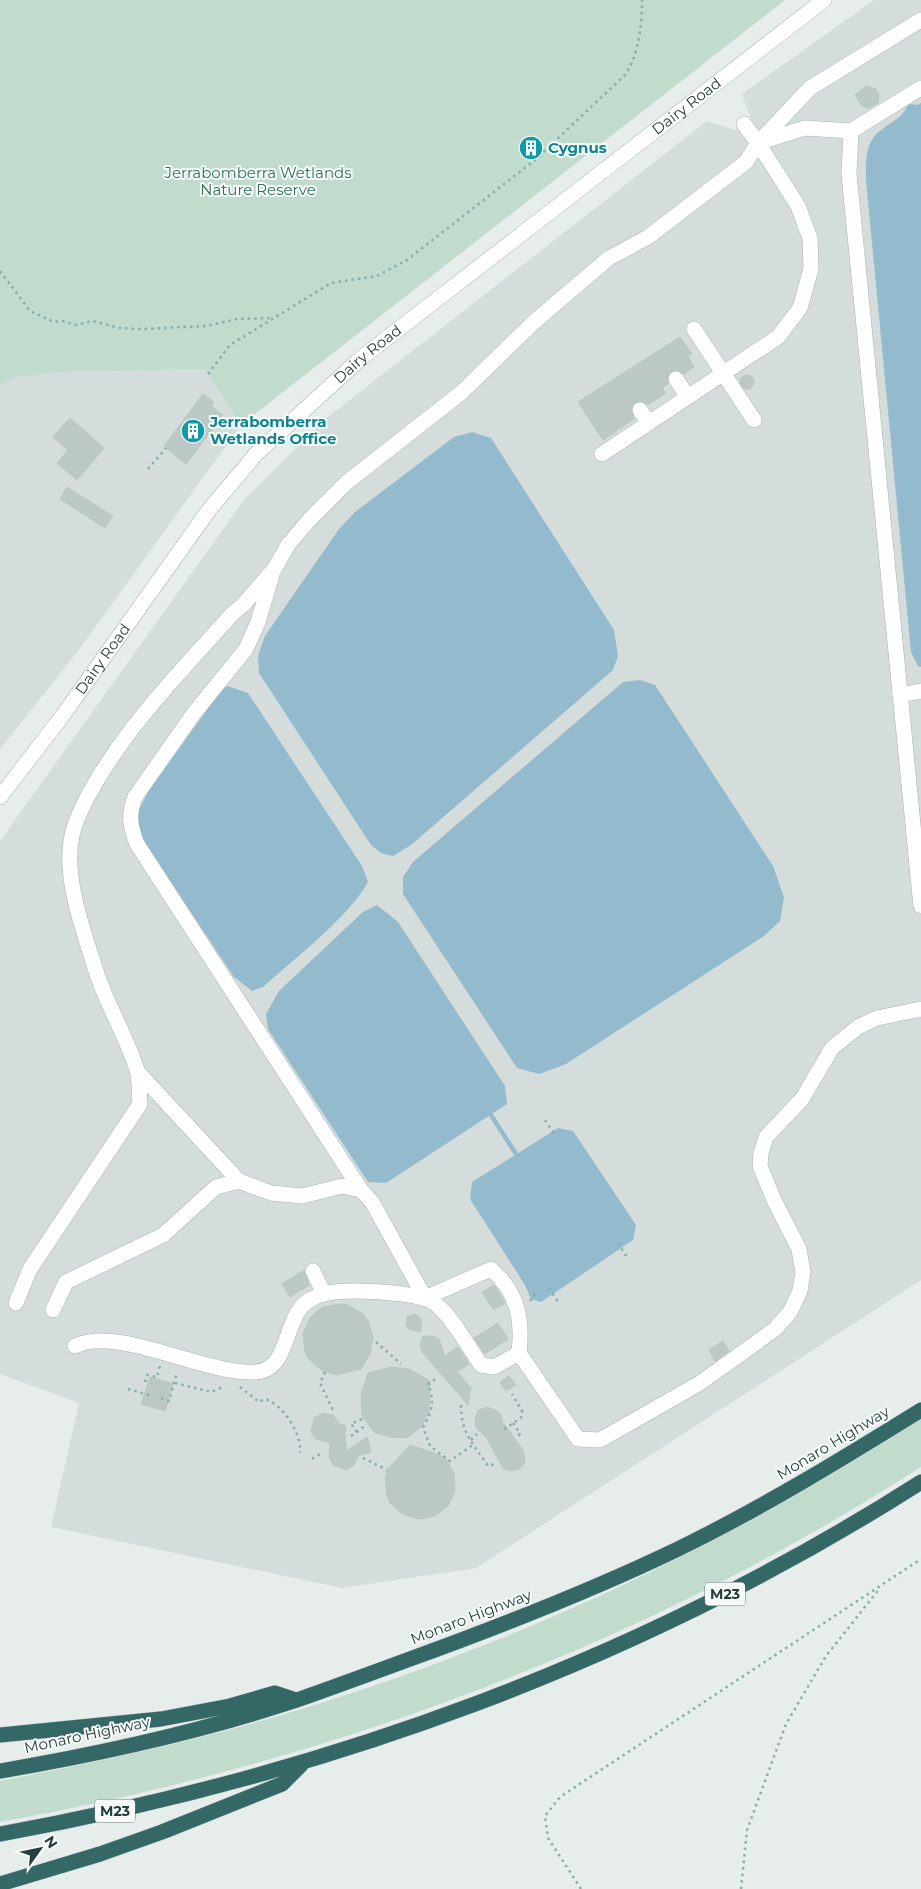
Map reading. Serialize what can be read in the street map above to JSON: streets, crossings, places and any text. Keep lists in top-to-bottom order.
{
  "streets": {
    "highway": ["Monaro Highway", "M23"],
    "street": ["Dairy Road"]
  },
  "parks": ["Jerrabomberra Wetlands Nature Reserve"],
  "places": {
    "building": ["Cygnus", "Jerrabomberra Wetlands Office"]
  },
  "north": "top right"
}
